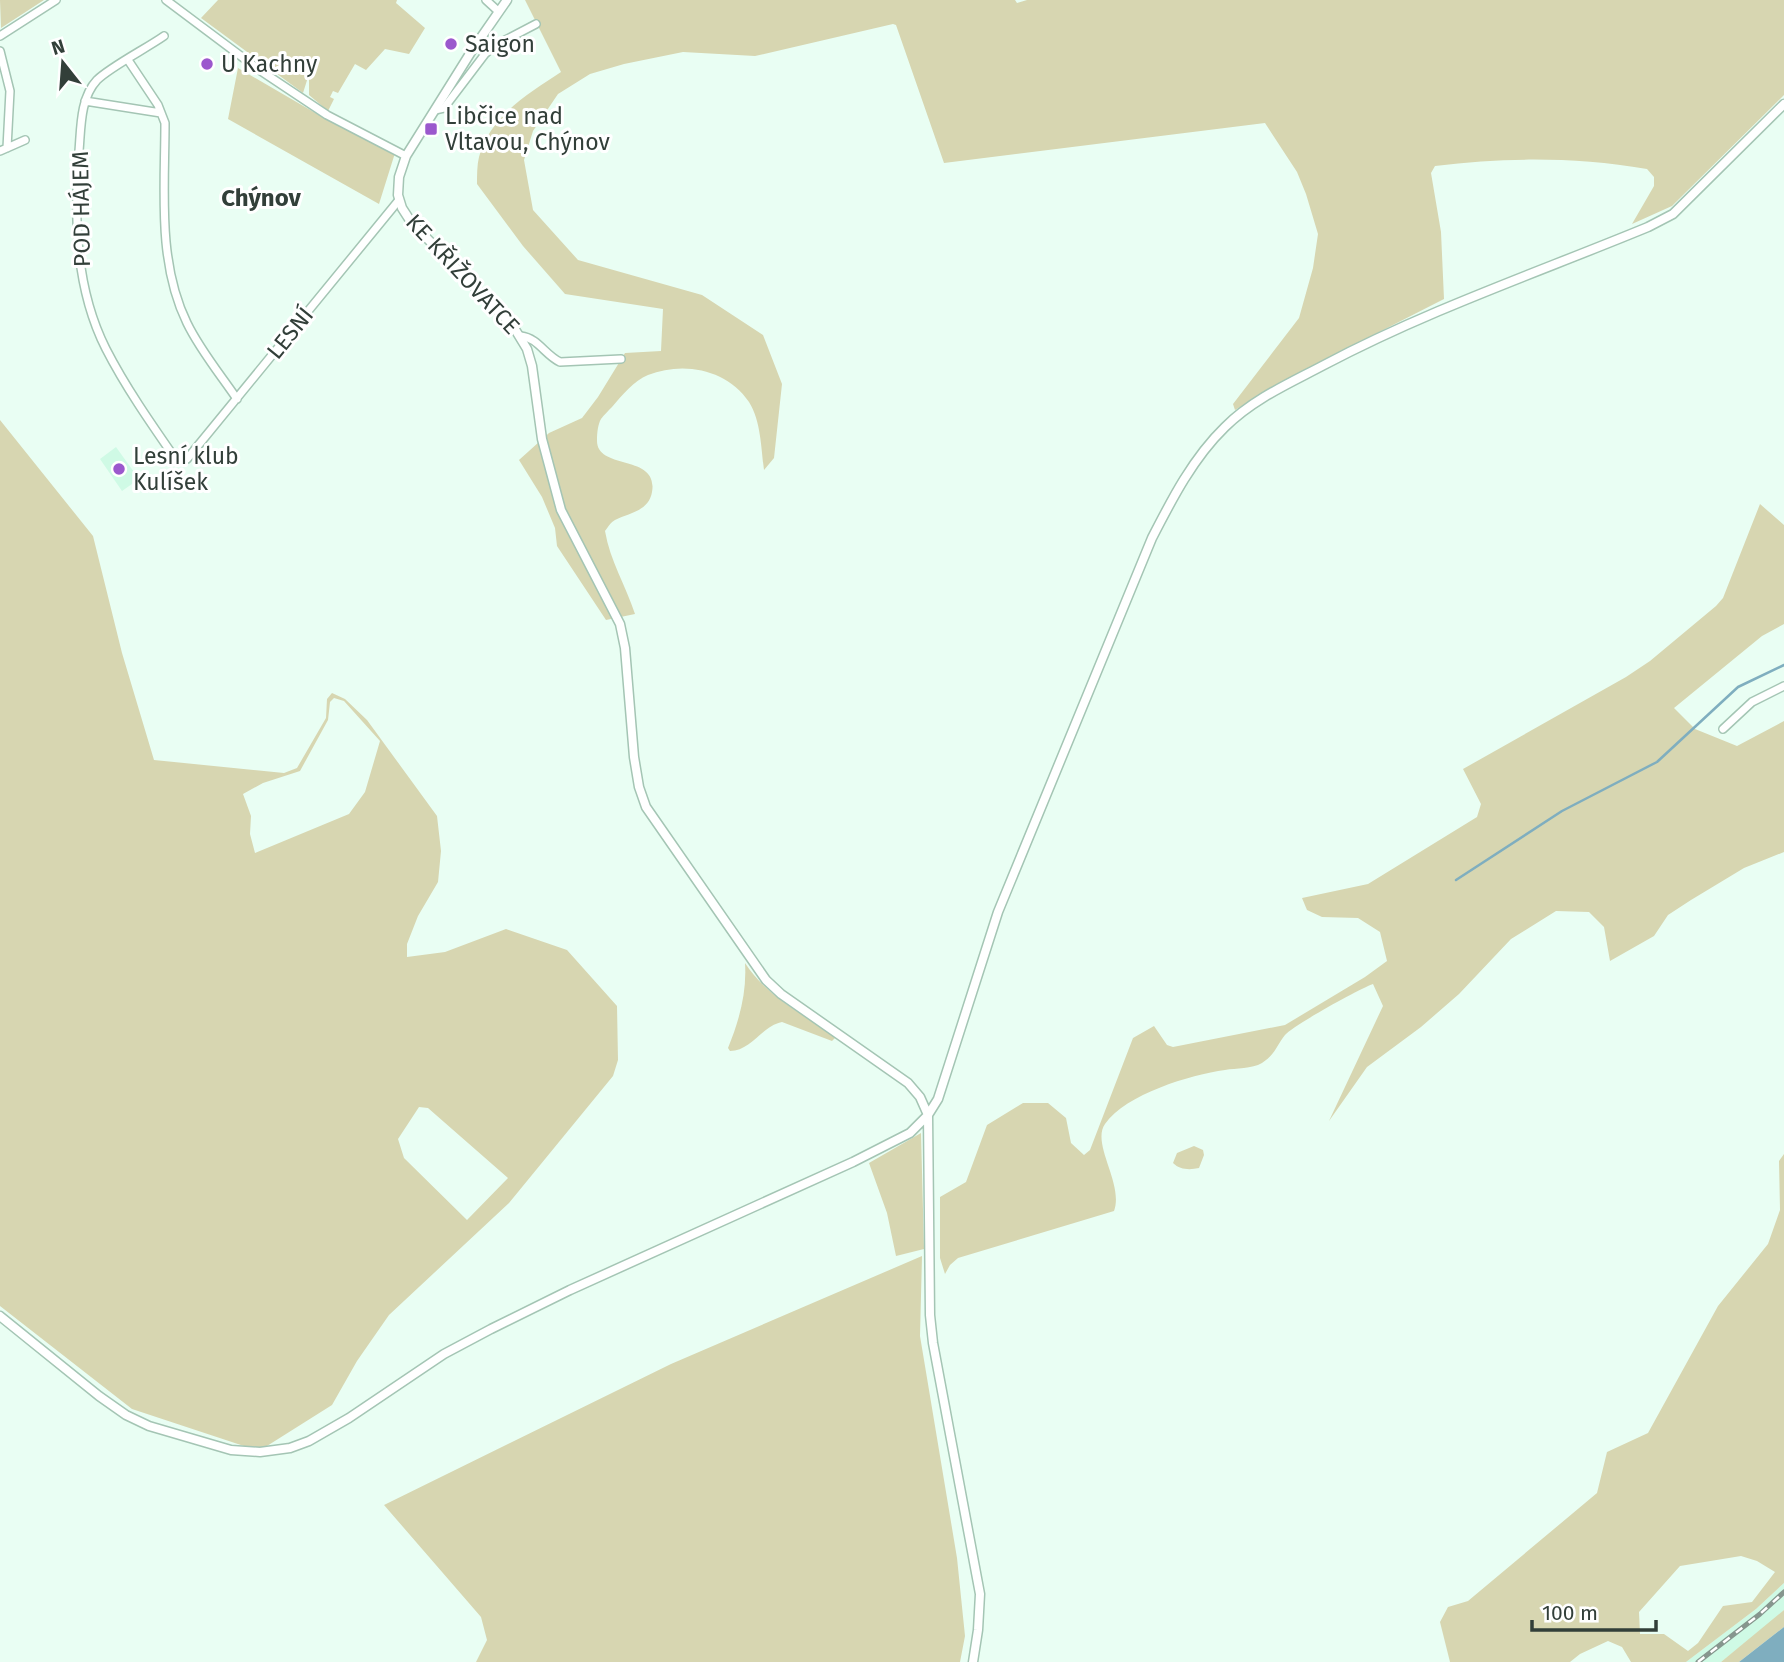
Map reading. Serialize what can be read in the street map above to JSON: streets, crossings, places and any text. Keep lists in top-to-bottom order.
{
  "streets": {
    "street": ["POD HÁJEM", "KE KŘIŽOVATCE", "LESNÍ"]
  },
  "crossings": [
    ["POD HÁJEM", "LESNÍ"],
    ["KE KŘIŽOVATCE", "LESNÍ"]
  ],
  "districts": ["Chýnov"],
  "places": {
    "other": ["Saigon", "U Kachny", "Lesní klub Kulíšek"],
    "transit": ["Libčice nad Vltavou, Chýnov"]
  },
  "scale_bar": "100 m",
  "north": "top"
}
